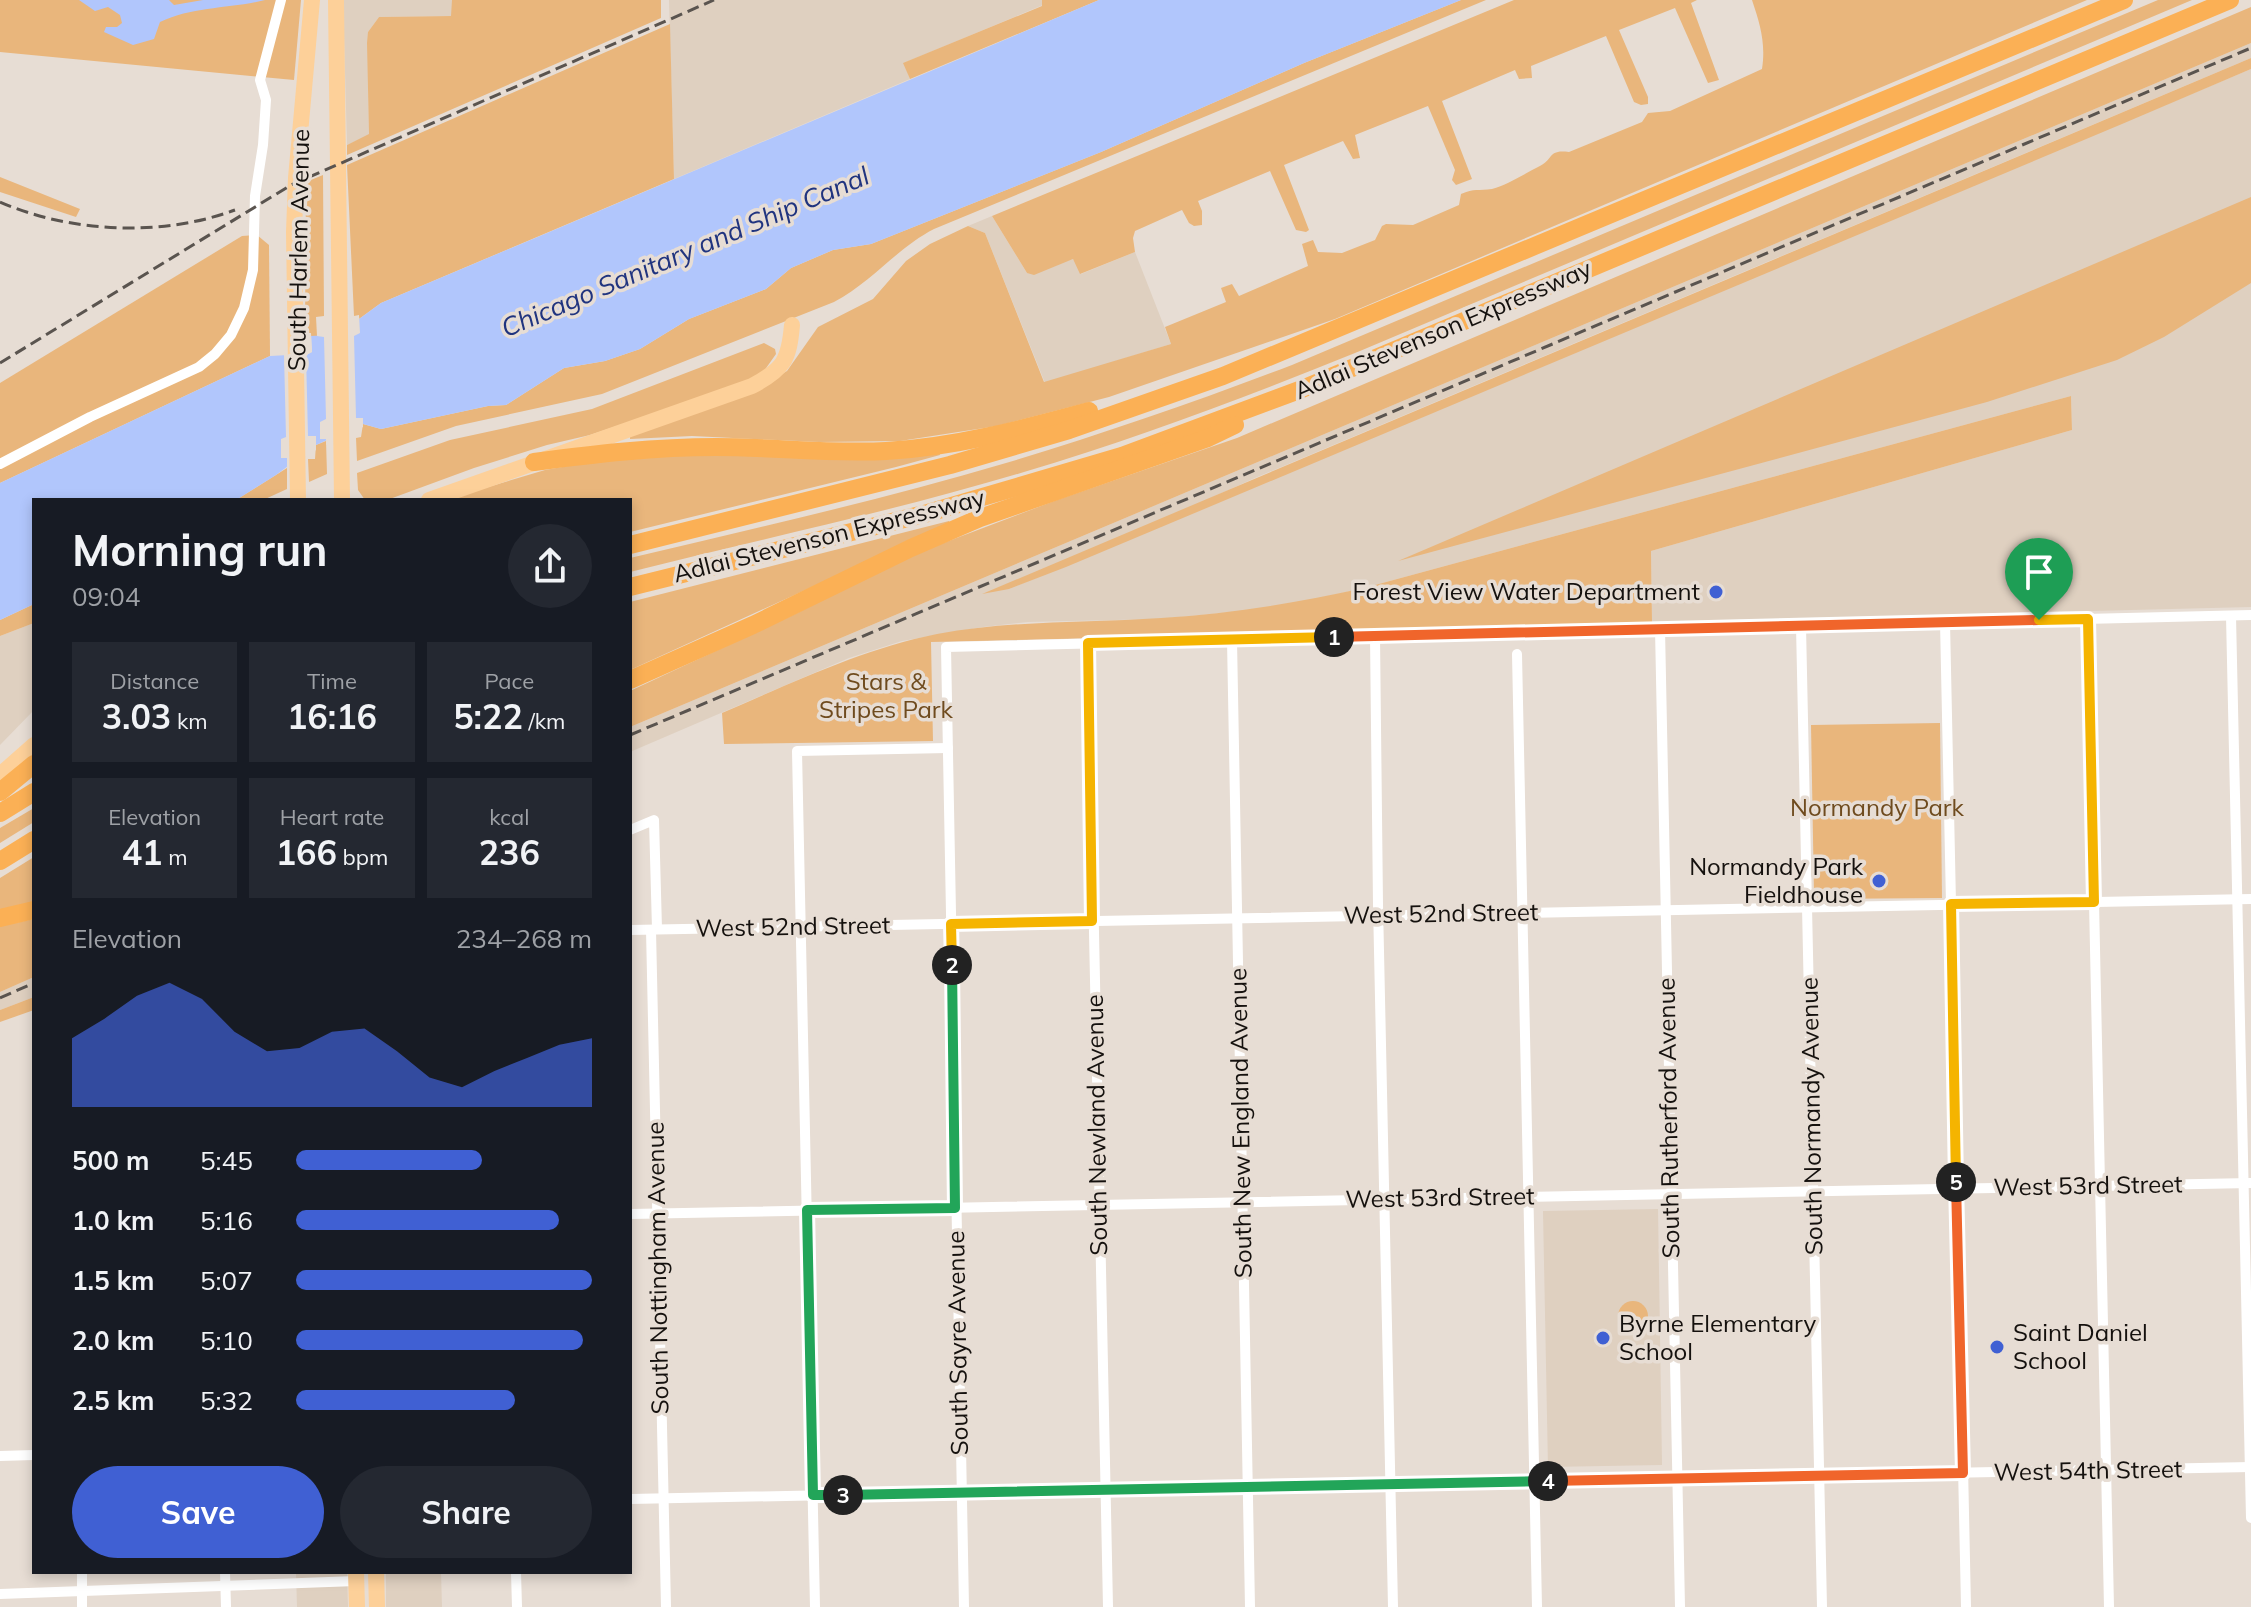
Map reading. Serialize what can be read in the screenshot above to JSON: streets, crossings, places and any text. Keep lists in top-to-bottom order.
{
  "streets": {
    "highway": ["Adlai Stevenson Expressway"],
    "main road": ["South Harlem Avenue"],
    "street": [
      "West 52nd Street",
      "South Normandy Avenue",
      "South Rutherford Avenue",
      "South New England Avenue",
      "South Newland Avenue",
      "West 53rd Street",
      "South Nottingham Avenue",
      "South Sayre Avenue",
      "West 54th Street"
    ]
  },
  "crossings": [
    ["West 52nd Street", "South Normandy Avenue"],
    ["West 52nd Street", "South Rutherford Avenue"],
    ["West 52nd Street", "South New England Avenue"],
    ["West 52nd Street", "South Newland Avenue"],
    ["West 52nd Street", "South Nottingham Avenue"],
    ["West 52nd Street", "South Sayre Avenue"],
    ["South Normandy Avenue", "West 53rd Street"],
    ["South Normandy Avenue", "West 54th Street"],
    ["South Rutherford Avenue", "West 53rd Street"],
    ["South Rutherford Avenue", "West 54th Street"],
    ["South New England Avenue", "West 53rd Street"],
    ["South New England Avenue", "West 54th Street"],
    ["South Newland Avenue", "West 53rd Street"],
    ["South Newland Avenue", "South Sayre Avenue"],
    ["South Newland Avenue", "West 54th Street"],
    ["West 53rd Street", "South Nottingham Avenue"],
    ["West 53rd Street", "South Sayre Avenue"],
    ["South Nottingham Avenue", "West 54th Street"],
    ["South Sayre Avenue", "West 54th Street"]
  ],
  "water": ["Chicago Sanitary and Ship Canal"],
  "parks": ["Stars & Stripes Park", "Normandy Park"],
  "places": [
    "Forest View Water Department",
    "Normandy Park Fieldhouse",
    "Byrne Elementary School",
    "Saint Daniel School"
  ],
  "page": {
    "heading": ["Morning run", "09:04"],
    "pins": [
      "1",
      "2",
      "5",
      "4",
      "3"
    ],
    "stats": [
      ["Distance", "3.03 km"],
      ["Time", "16:16"],
      ["Pace", "5:22 /km"],
      ["Elevation", "41 m"],
      ["Heart rate", "166 bpm"],
      ["kcal", "236"]
    ],
    "chart": ["Elevation", "234–268 m"],
    "list": [
      {
        "name": "500 m",
        "note": "5:45"
      },
      {
        "name": "1.0 km",
        "note": "5:16"
      },
      {
        "name": "1.5 km",
        "note": "5:07"
      },
      {
        "name": "2.0 km",
        "note": "5:10"
      },
      {
        "name": "2.5 km",
        "note": "5:32"
      }
    ],
    "buttons": ["Save", "Share"]
  }
}
